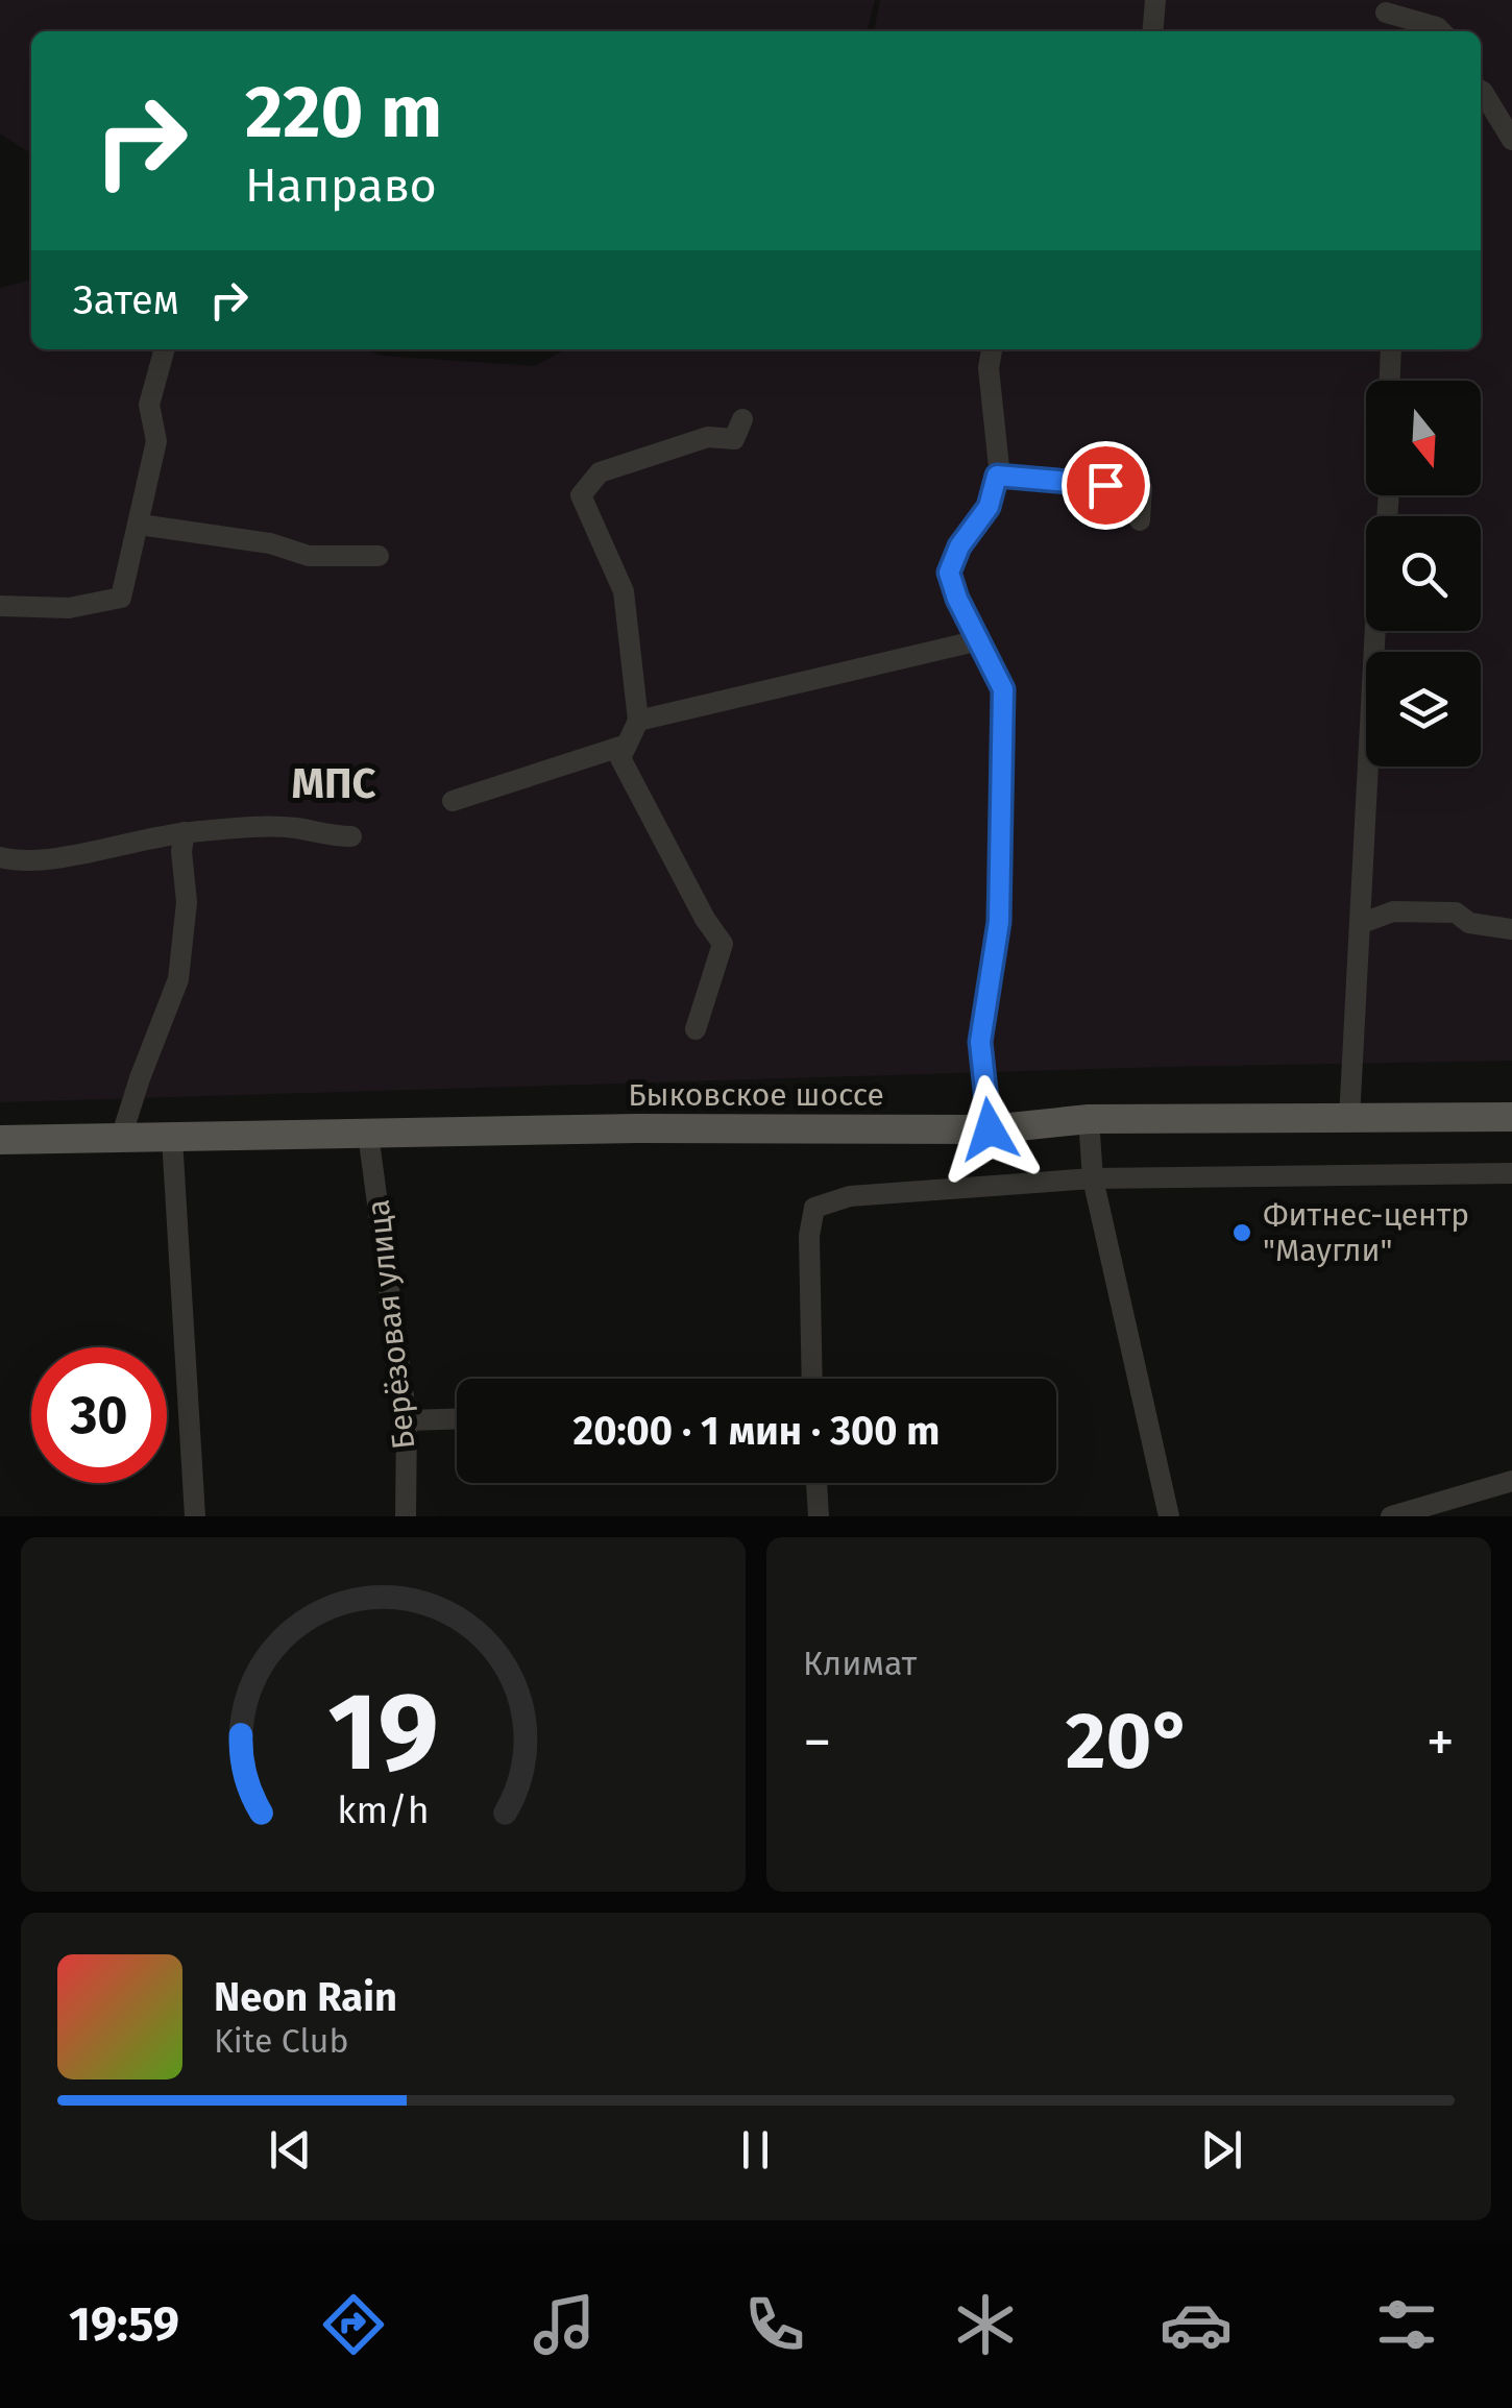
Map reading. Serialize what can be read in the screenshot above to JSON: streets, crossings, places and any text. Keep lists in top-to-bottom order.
{
  "streets": {
    "main road": ["Быковское шоссе"],
    "street": ["Берёзовая улица"]
  },
  "crossings": [
    ["Быковское шоссе", "Берёзовая улица"]
  ],
  "districts": ["МПС"],
  "places": ["Фитнес-центр \"Маугли\""],
  "north": "bottom",
  "page": {
    "turn": ["220 m", "Направо"],
    "then": "Затем",
    "limit": "30",
    "trip": "20:00 · 1 мин · 300 m",
    "tile": "Климат",
    "heat": ["−", "20°", "+"],
    "song": ["Neon Rain", "Kite Club"],
    "tabs": "19:59",
    "gauge": ["19", "km/h"]
  }
}
